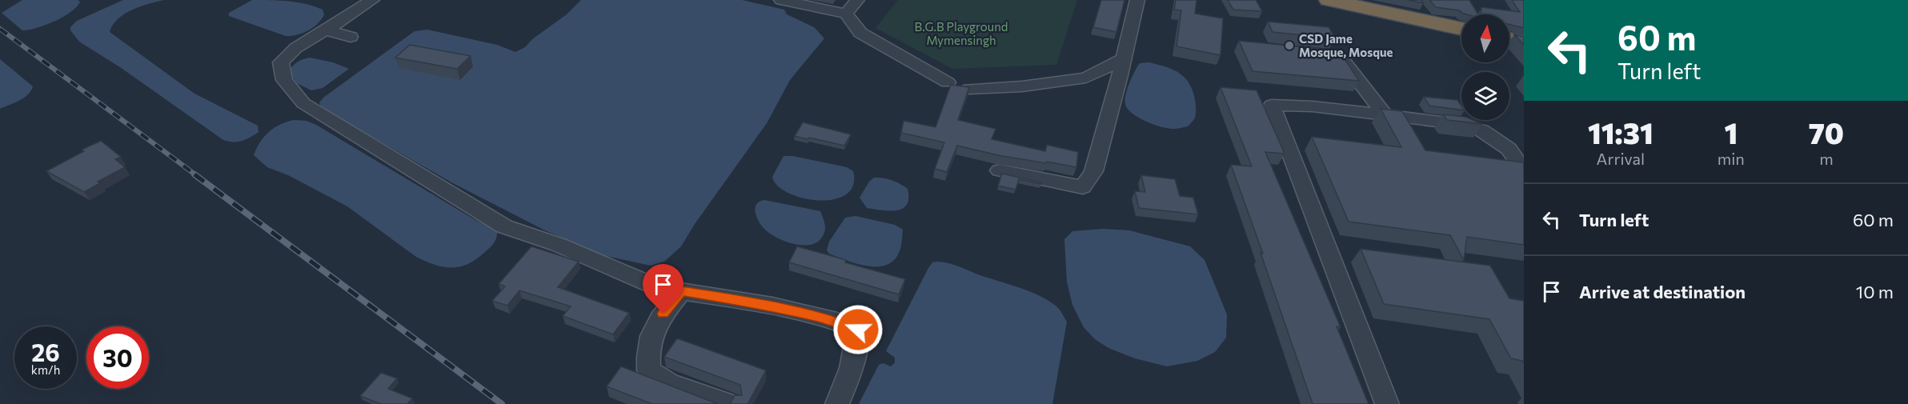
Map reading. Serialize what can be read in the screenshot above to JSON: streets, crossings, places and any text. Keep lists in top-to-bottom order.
{
  "parks": ["B.G.B Playground Mymensingh"],
  "places": ["CSD Jame Mosque, Mosque"],
  "north": "top",
  "page": {
    "turn": ["60 m", "Turn left"],
    "eta": [
      "11:31",
      "Arrival",
      "1",
      "min",
      "70",
      "m"
    ],
    "list": [
      {
        "name": "Turn left",
        "value": "60 m"
      },
      {
        "name": "Arrive at destination",
        "value": "10 m"
      }
    ],
    "speed": "26 km/h",
    "limit": "30"
  }
}
